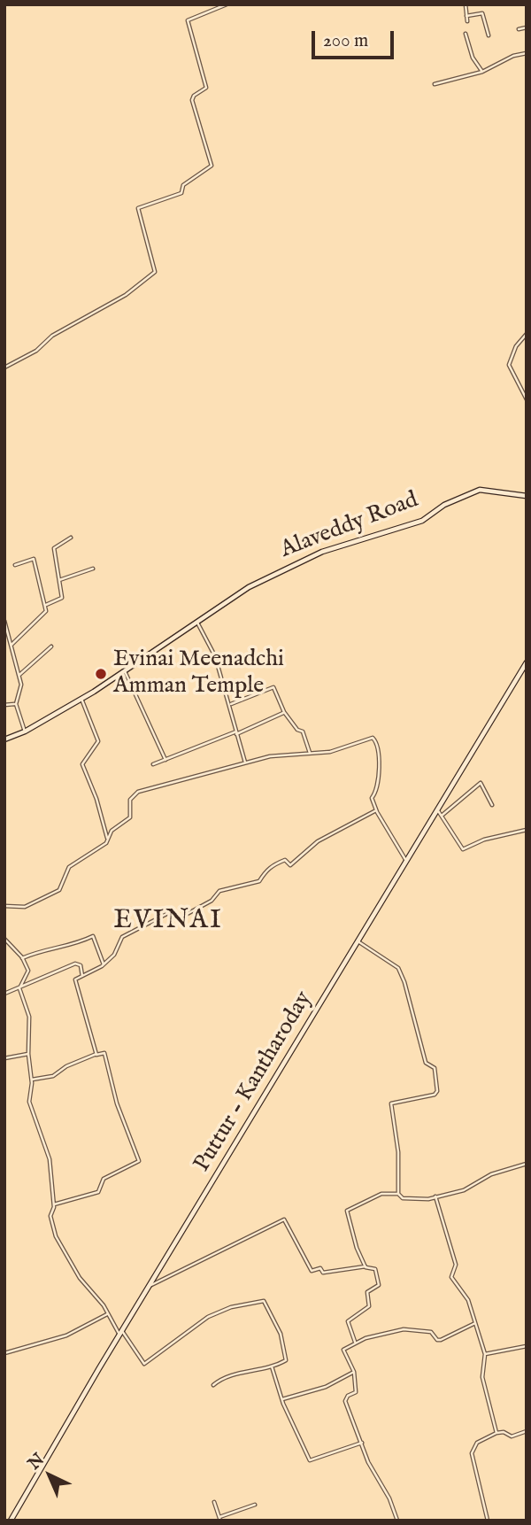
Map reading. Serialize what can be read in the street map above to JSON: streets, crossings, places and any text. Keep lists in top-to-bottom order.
{
  "streets": {
    "main road": ["Alaveddy Road", "Puttur - Kantharoday"]
  },
  "districts": ["EVINAI"],
  "places": ["Evinai Meenadchi Amman Temple"],
  "scale_bar": "200 m",
  "north": "top left"
}
